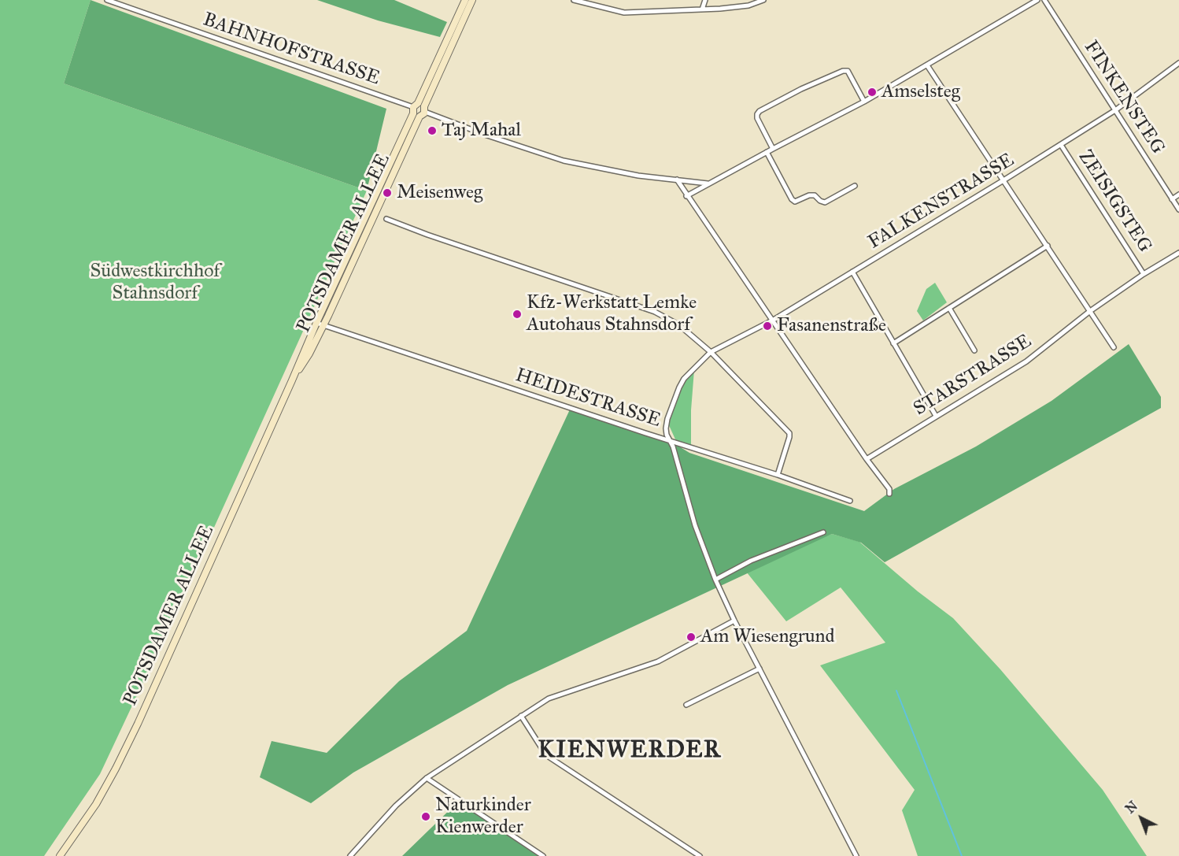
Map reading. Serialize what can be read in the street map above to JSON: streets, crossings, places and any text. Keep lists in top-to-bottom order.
{
  "streets": {
    "street": [
      "BAHNHOFSTRASSE",
      "FINKENSTEG",
      "FALKENSTRASSE",
      "ZEISIGSTEG",
      "POTSDAMER ALLEE",
      "STARSTRASSE",
      "HEIDESTRASSE"
    ]
  },
  "crossings": [
    ["BAHNHOFSTRASSE", "POTSDAMER ALLEE"],
    ["FINKENSTEG", "FALKENSTRASSE"],
    ["FALKENSTRASSE", "ZEISIGSTEG"],
    ["FALKENSTRASSE", "HEIDESTRASSE"],
    ["ZEISIGSTEG", "STARSTRASSE"],
    ["POTSDAMER ALLEE", "HEIDESTRASSE"]
  ],
  "districts": ["KIENWERDER"],
  "parks": ["Südwestkirchhof Stahnsdorf"],
  "places": [
    "Amselsteg",
    "Taj Mahal",
    "Meisenweg",
    "Kfz-Werkstatt Lemke Autohaus Stahnsdorf",
    "Fasanenstraße",
    "Am Wiesengrund",
    "Naturkinder Kienwerder"
  ],
  "north": "top left"
}
